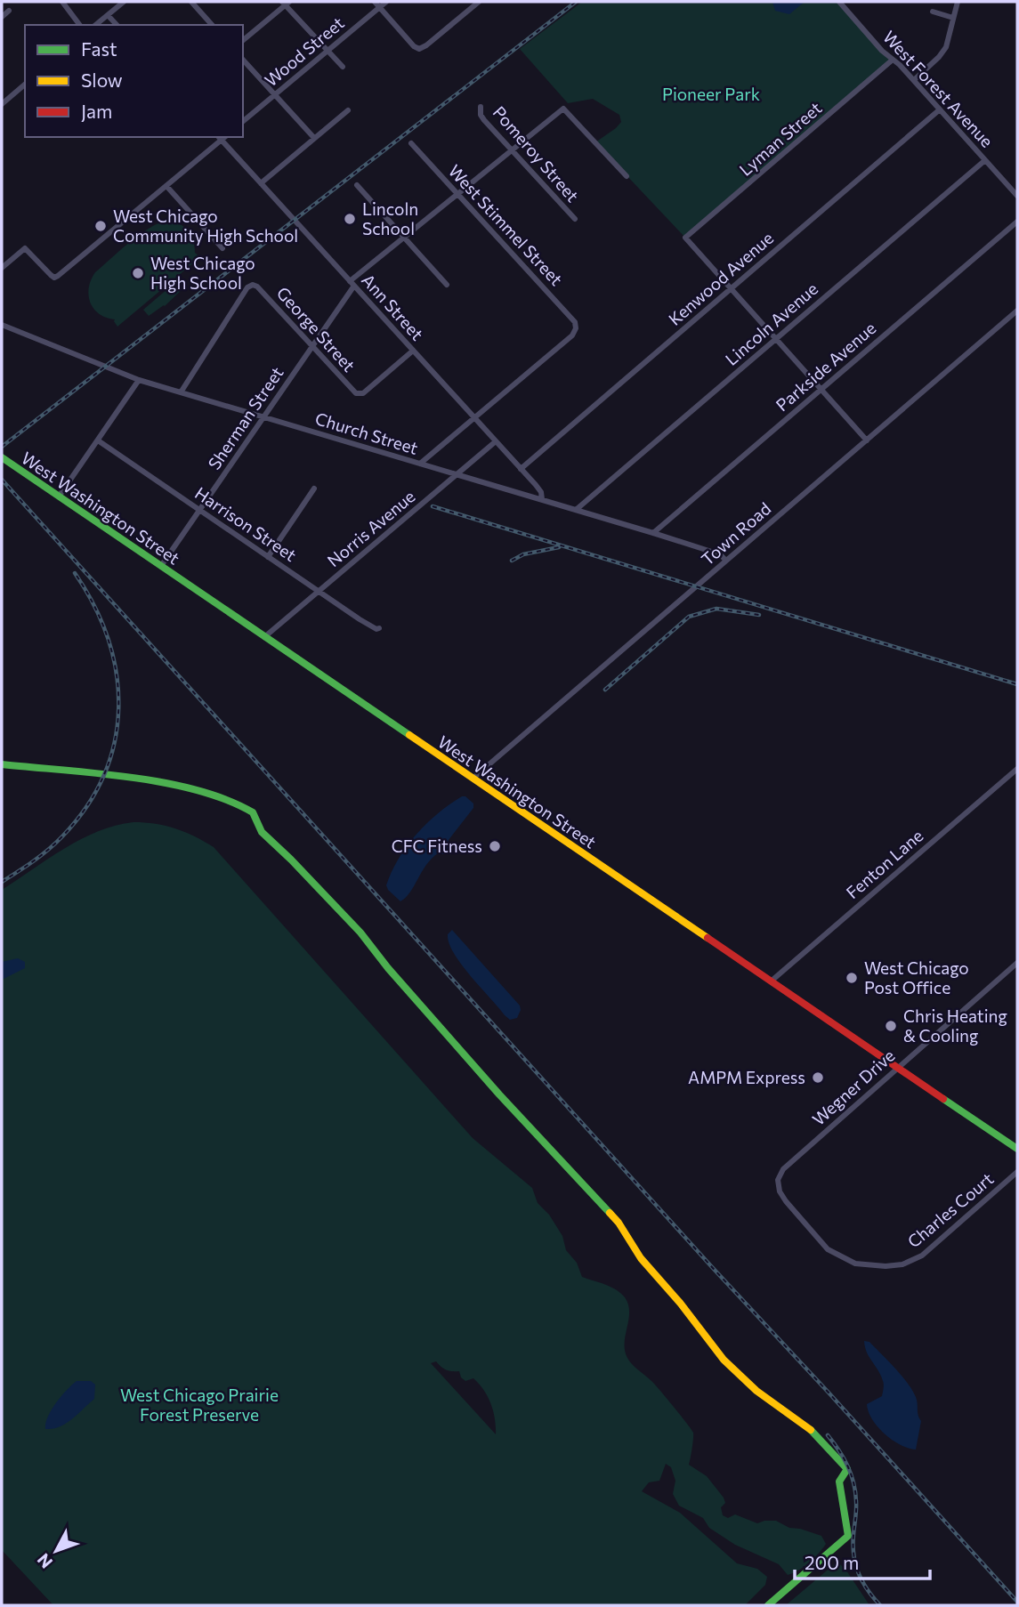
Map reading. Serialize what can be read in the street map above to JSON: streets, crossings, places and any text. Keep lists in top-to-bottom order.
{
  "streets": {
    "street": [
      "Wood Street",
      "West Forest Avenue",
      "Lyman Street",
      "Pomeroy Street",
      "West Stimmel Street",
      "Kenwood Avenue",
      "Ann Street",
      "Lincoln Avenue",
      "George Street",
      "Parkside Avenue",
      "Sherman Street",
      "Church Street",
      "West Washington Street",
      "Harrison Street",
      "Norris Avenue",
      "Town Road",
      "Fenton Lane",
      "Wegner Drive",
      "Charles Court"
    ]
  },
  "crossings": [
    ["West Forest Avenue", "Lyman Street"],
    ["West Forest Avenue", "Kenwood Avenue"],
    ["West Forest Avenue", "Lincoln Avenue"],
    ["Lyman Street", "Kenwood Avenue"],
    ["Pomeroy Street", "Sherman Street"],
    ["West Stimmel Street", "Ann Street"],
    ["West Stimmel Street", "Sherman Street"],
    ["Kenwood Avenue", "Ann Street"],
    ["Ann Street", "George Street"],
    ["Ann Street", "Sherman Street"],
    ["Ann Street", "Church Street"],
    ["Ann Street", "Norris Avenue"],
    ["Lincoln Avenue", "Church Street"],
    ["George Street", "Sherman Street"],
    ["George Street", "Church Street"],
    ["Parkside Avenue", "Church Street"],
    ["Sherman Street", "Church Street"],
    ["Sherman Street", "West Washington Street"],
    ["Sherman Street", "Harrison Street"],
    ["Church Street", "Norris Avenue"],
    ["Church Street", "Town Road"],
    ["West Washington Street", "Norris Avenue"],
    ["West Washington Street", "Town Road"],
    ["West Washington Street", "Fenton Lane"],
    ["West Washington Street", "Wegner Drive"],
    ["Harrison Street", "Norris Avenue"],
    ["Wegner Drive", "Charles Court"]
  ],
  "parks": ["Pioneer Park", "West Chicago Prairie Forest Preserve"],
  "places": [
    "Lincoln School",
    "West Chicago Community High School",
    "West Chicago High School",
    "CFC Fitness",
    "West Chicago Post Office",
    "Chris Heating & Cooling",
    "AMPM Express"
  ],
  "legend": ["Fast", "Slow", "Jam"],
  "scale_bar": "200 m",
  "north": "bottom left"
}
